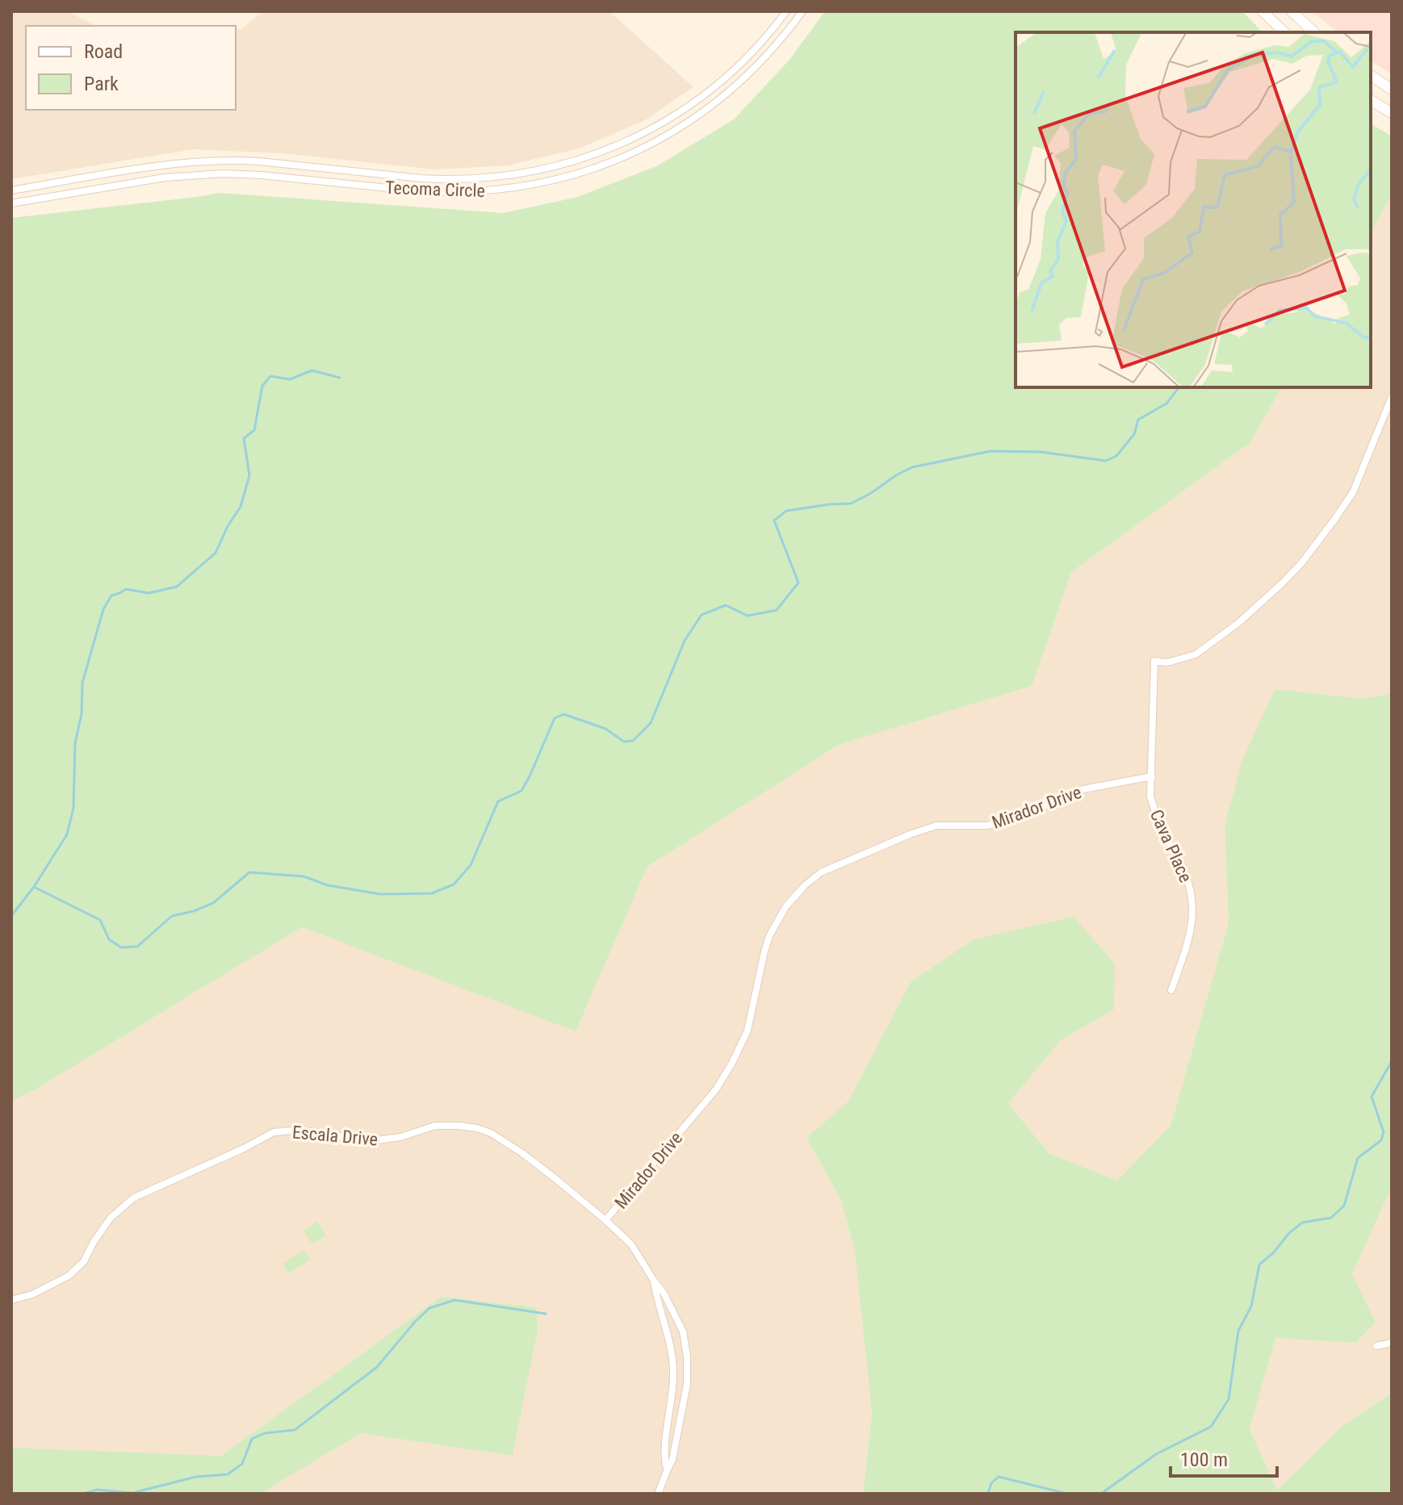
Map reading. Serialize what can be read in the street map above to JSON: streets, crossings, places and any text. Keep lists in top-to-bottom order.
{
  "streets": {
    "street": [
      "Tecoma Circle",
      "Mirador Drive",
      "Cava Place",
      "Escala Drive"
    ]
  },
  "crossings": [
    ["Mirador Drive", "Cava Place"],
    ["Mirador Drive", "Escala Drive"]
  ],
  "legend": ["Road", "Park"],
  "scale_bar": "100 m"
}
